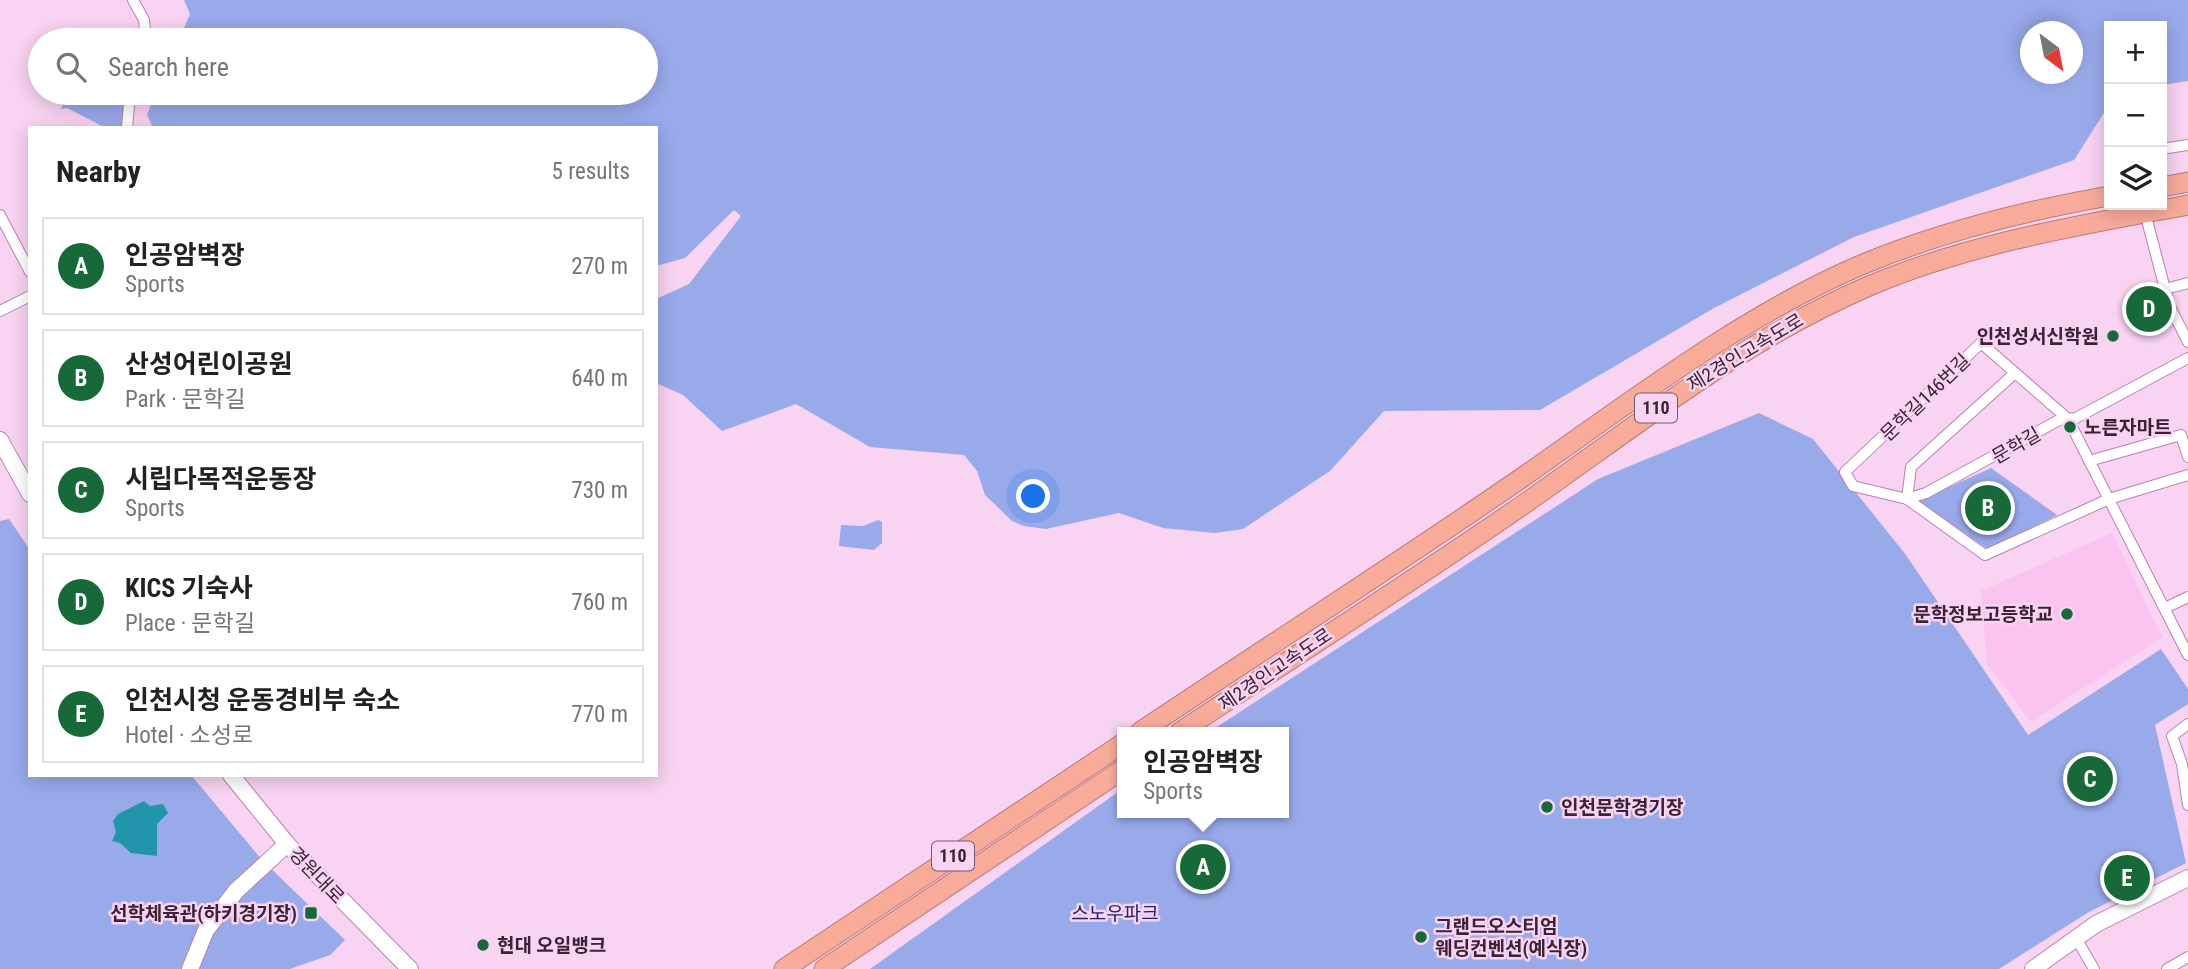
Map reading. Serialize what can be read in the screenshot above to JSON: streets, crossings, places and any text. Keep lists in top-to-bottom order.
{
  "streets": {
    "highway": ["제2경인고속도로", "110"],
    "street": ["문학길146번길", "문학길", "경원대로"]
  },
  "crossings": [
    ["문학길146번길", "문학길"]
  ],
  "parks": ["스노우파크"],
  "places": {
    "other": [
      "인천성서신학원",
      "노른자마트",
      "문학정보고등학교",
      "인천문학경기장",
      "그랜드오스티엄 웨딩컨벤션(예식장)",
      "현대 오일뱅크"
    ],
    "transit": ["선학체육관(하키경기장)"]
  },
  "north": "bottom right",
  "page": {
    "map_buttons": ["+", "−"],
    "search": "Search here",
    "heading": ["Nearby", "5 results"],
    "list": [
      {
        "mark": "A",
        "name": "인공암벽장",
        "note": "Sports",
        "value": "270 m"
      },
      {
        "mark": "B",
        "name": "산성어린이공원",
        "note": "Park · 문학길",
        "value": "640 m"
      },
      {
        "mark": "C",
        "name": "시립다목적운동장",
        "note": "Sports",
        "value": "730 m"
      },
      {
        "mark": "D",
        "name": "KICS 기숙사",
        "note": "Place · 문학길",
        "value": "760 m"
      },
      {
        "mark": "E",
        "name": "인천시청 운동경비부 숙소",
        "note": "Hotel · 소성로",
        "value": "770 m"
      }
    ],
    "pins": [
      "D",
      "B",
      "C",
      "A",
      "E"
    ],
    "popup": ["인공암벽장", "Sports"]
  }
}
